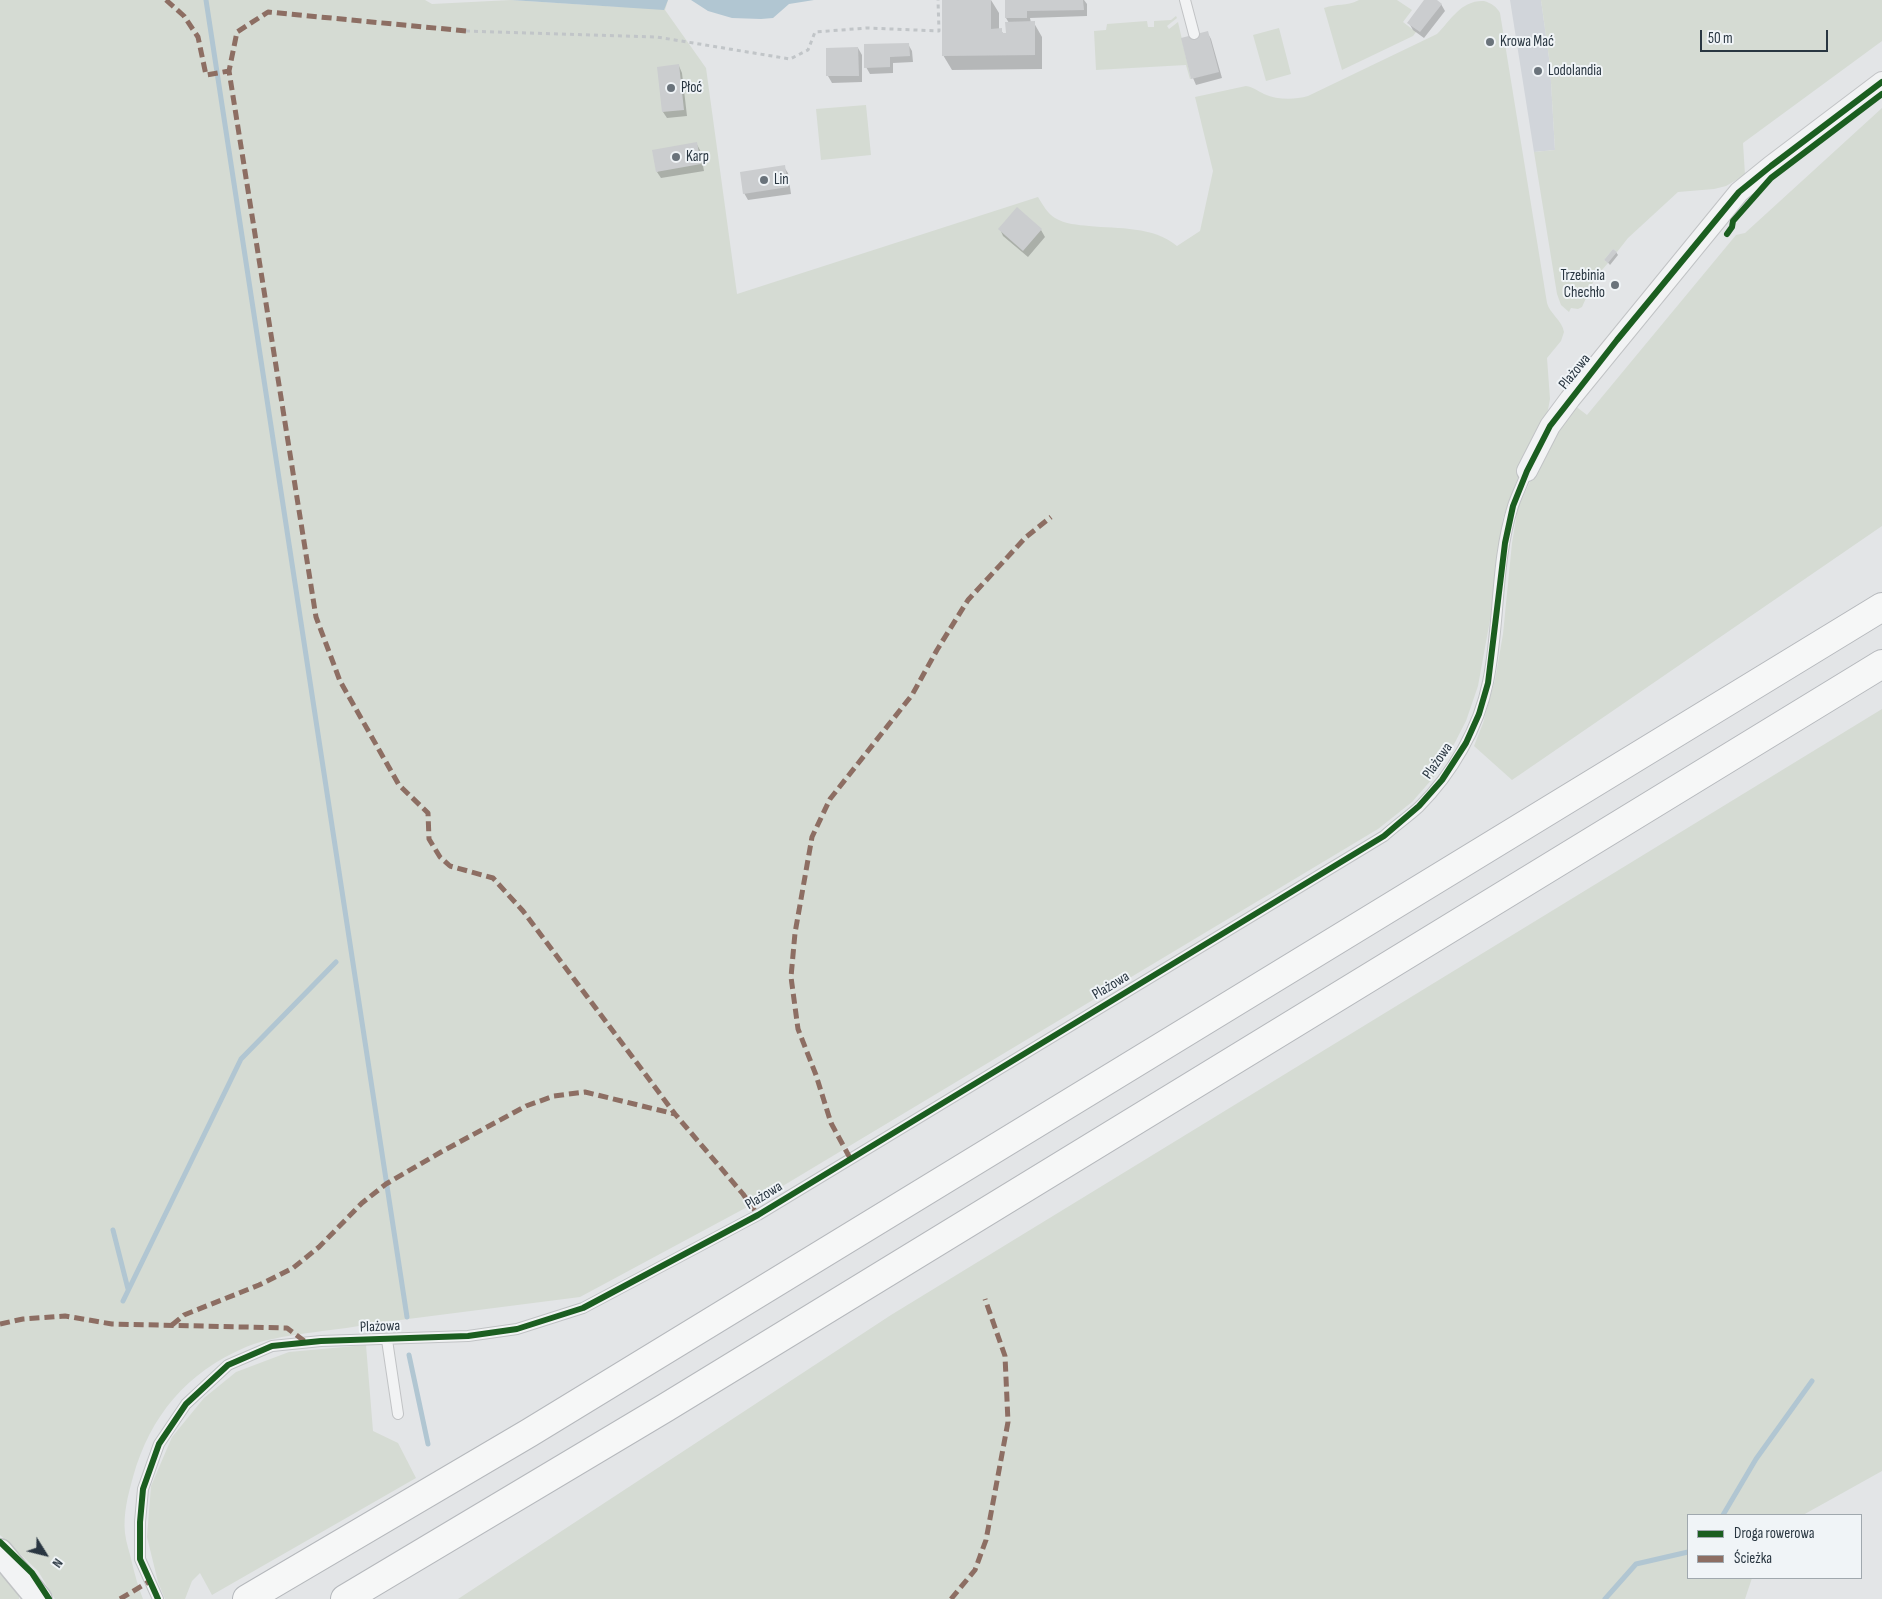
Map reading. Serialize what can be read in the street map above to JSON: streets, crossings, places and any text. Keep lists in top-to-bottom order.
{
  "streets": {
    "street": ["Plażowa"]
  },
  "places": [
    "Krowa Mać",
    "Lodolandia",
    "Płoć",
    "Karp",
    "Lin",
    "Trzebinia Chechło"
  ],
  "legend": ["Droga rowerowa", "Ścieżka"],
  "scale_bar": "50 m",
  "north": "bottom right"
}
